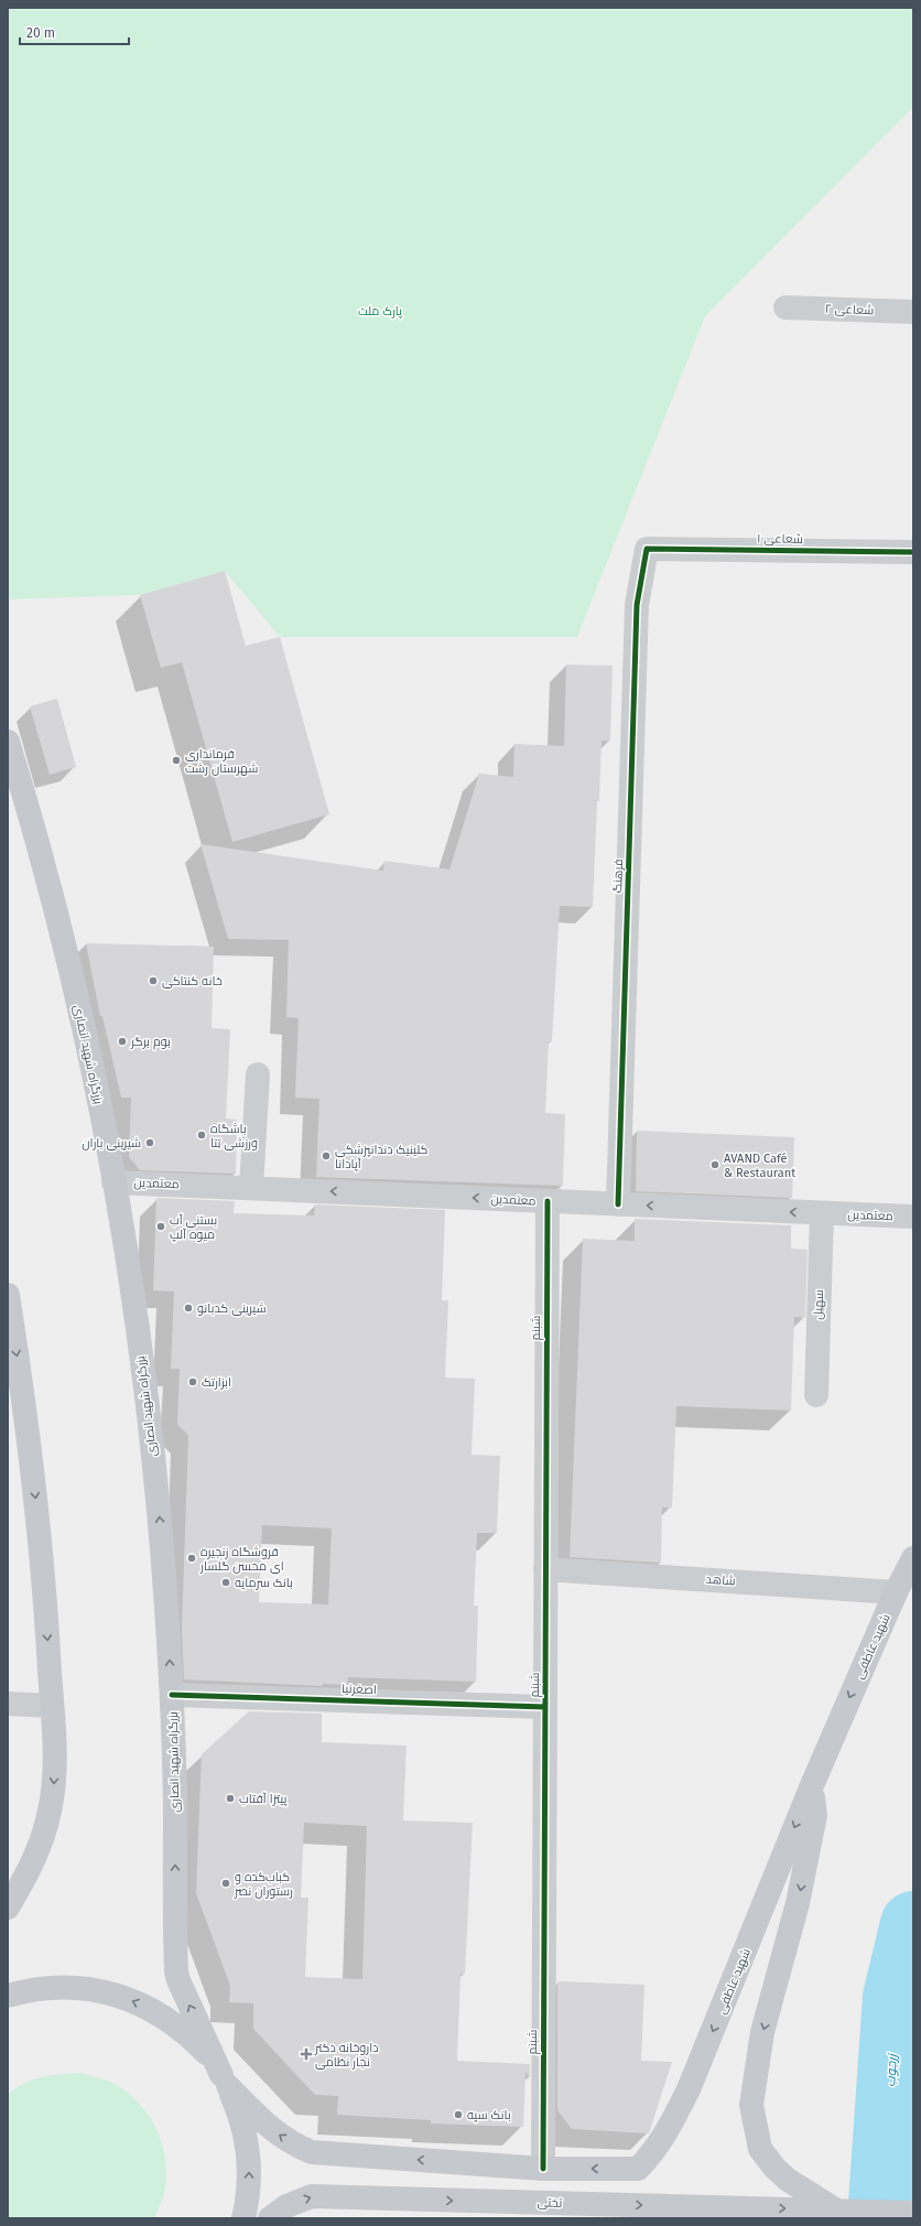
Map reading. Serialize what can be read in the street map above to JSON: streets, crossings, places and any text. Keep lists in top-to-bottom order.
{
  "streets": {
    "main road": ["بزرگراه شهید انصاری", "شهید عاطفی", "تختی"],
    "street": [
      "شعاعی ۲",
      "شعاعی ۱",
      "فرهنگ",
      "معتمدین",
      "سهیل",
      "شبنم",
      "شاهد",
      "اصغرنیا"
    ]
  },
  "crossings": [
    ["شعاعی ۱", "فرهنگ"],
    ["فرهنگ", "معتمدین"],
    ["بزرگراه شهید انصاری", "معتمدین"],
    ["بزرگراه شهید انصاری", "اصغرنیا"],
    ["معتمدین", "سهیل"],
    ["معتمدین", "شبنم"],
    ["شبنم", "شاهد"],
    ["شبنم", "شهید عاطفی"],
    ["شبنم", "اصغرنیا"],
    ["شاهد", "شهید عاطفی"],
    ["شهید عاطفی", "تختی"]
  ],
  "one_way": ["معتمدین", "شهید عاطفی"],
  "water": ["زرجوب"],
  "parks": ["پارک ملت"],
  "places": {
    "other": [
      "فرمانداری شهرستان رشت",
      "خانه کنتاکی",
      "بوم برگر",
      "باشگاه ورزشی تِتا",
      "شیرینی باران",
      "کلینیک دندانپزشکی آپادانا",
      "AVAND Café & Restaurant",
      "بستنی آب میوه آلپ",
      "شیرینی کدبانو",
      "ابزارتک",
      "فروشگاه زنجیره ای محسن گلسار",
      "بانک سرمایه",
      "پیتزا آفتاب",
      "کباب‌کده و رستوران نصر",
      "بانک سپه"
    ],
    "health": ["داروخانه دکتر نجار نظامی"]
  },
  "scale_bar": "20 m"
}
